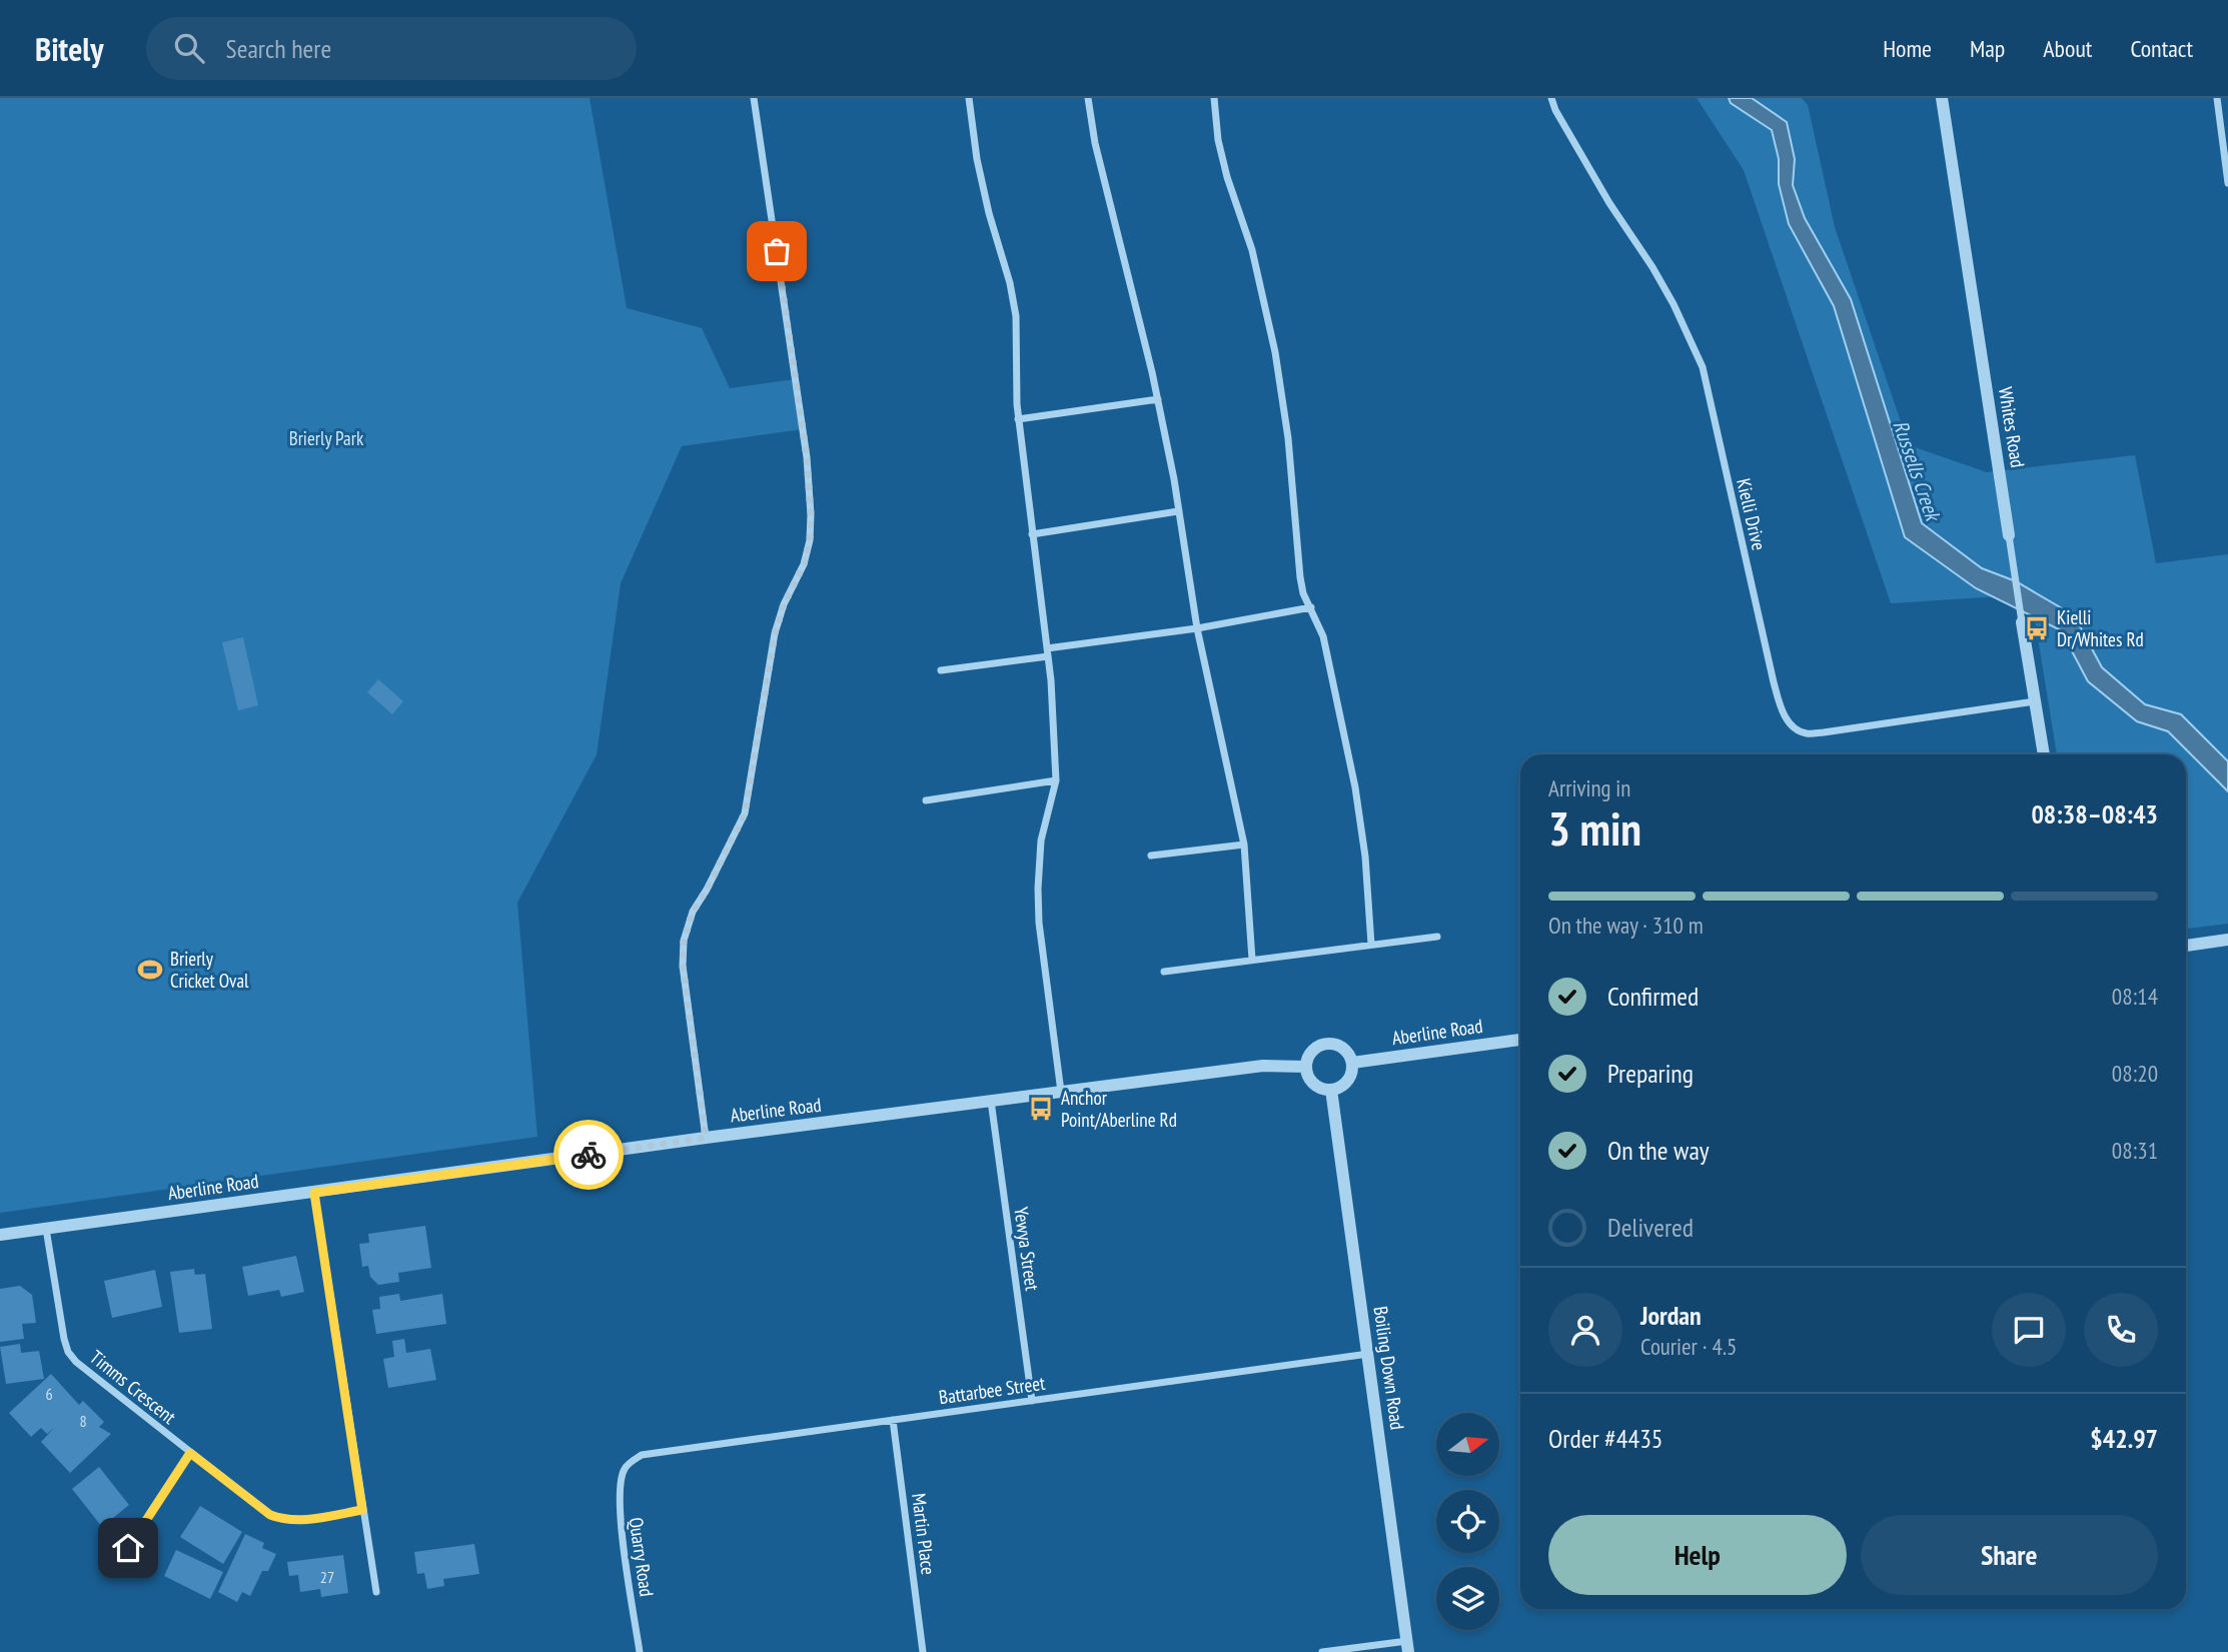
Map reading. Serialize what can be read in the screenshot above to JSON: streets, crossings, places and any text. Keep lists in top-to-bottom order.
{
  "streets": {
    "street": [
      "Whites Road",
      "Kielli Drive",
      "Aberline Road",
      "Yewya Street",
      "Boiling Down Road",
      "Timms Crescent",
      "Battarbee Street",
      "Martin Place",
      "Quarry Road"
    ]
  },
  "crossings": [
    ["Whites Road", "Kielli Drive"],
    ["Aberline Road", "Yewya Street"],
    ["Aberline Road", "Boiling Down Road"],
    ["Aberline Road", "Timms Crescent"],
    ["Yewya Street", "Battarbee Street"],
    ["Boiling Down Road", "Battarbee Street"],
    ["Battarbee Street", "Martin Place"],
    ["Battarbee Street", "Quarry Road"]
  ],
  "water": ["Russells Creek"],
  "parks": ["Brierly Park"],
  "places": {
    "bus stop": ["Kielli Dr/Whites Rd", "Anchor Point/Aberline Rd"],
    "sports": ["Brierly Cricket Oval"]
  },
  "house_numbers": ["6", "8", "27"],
  "north": "right",
  "page": {
    "header": "Bitely",
    "search": "Search here",
    "nav": [
      "Home",
      "Map",
      "About",
      "Contact"
    ],
    "heading": ["3 min", "Arriving in", "08:38–08:43"],
    "panel": [
      "Jordan",
      "Courier · 4.5",
      "Order #4435",
      "$42.97"
    ],
    "bar": "On the way · 310 m",
    "list": [
      ["Confirmed", "08:14"],
      ["Preparing", "08:20"],
      ["On the way", "08:31"],
      "Delivered"
    ],
    "buttons": ["Help", "Share"]
  }
}
